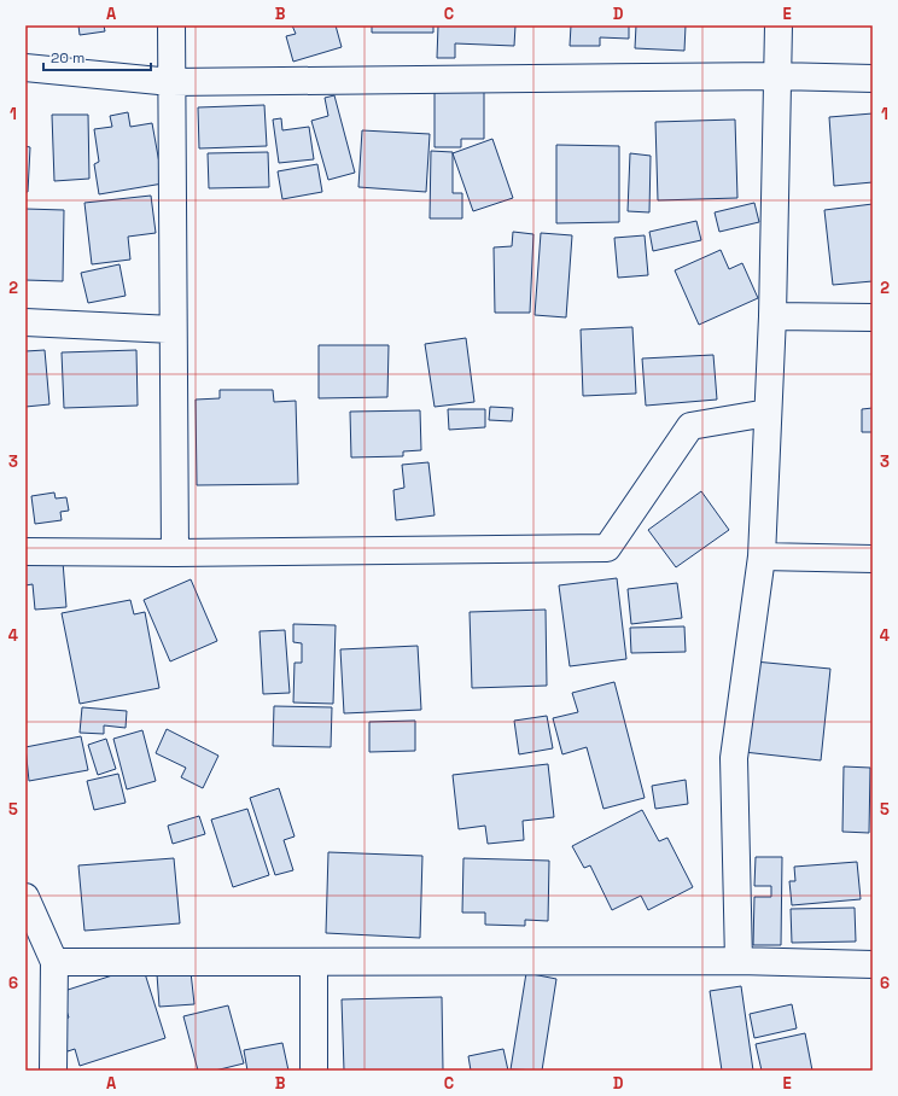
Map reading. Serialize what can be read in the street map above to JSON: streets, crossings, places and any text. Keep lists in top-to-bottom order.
{
  "scale_bar": "20 m",
  "grid": {
    "columns": [
      "A",
      "B",
      "C",
      "D",
      "E"
    ],
    "rows": [
      "1",
      "2",
      "3",
      "4",
      "5",
      "6"
    ]
  }
}
